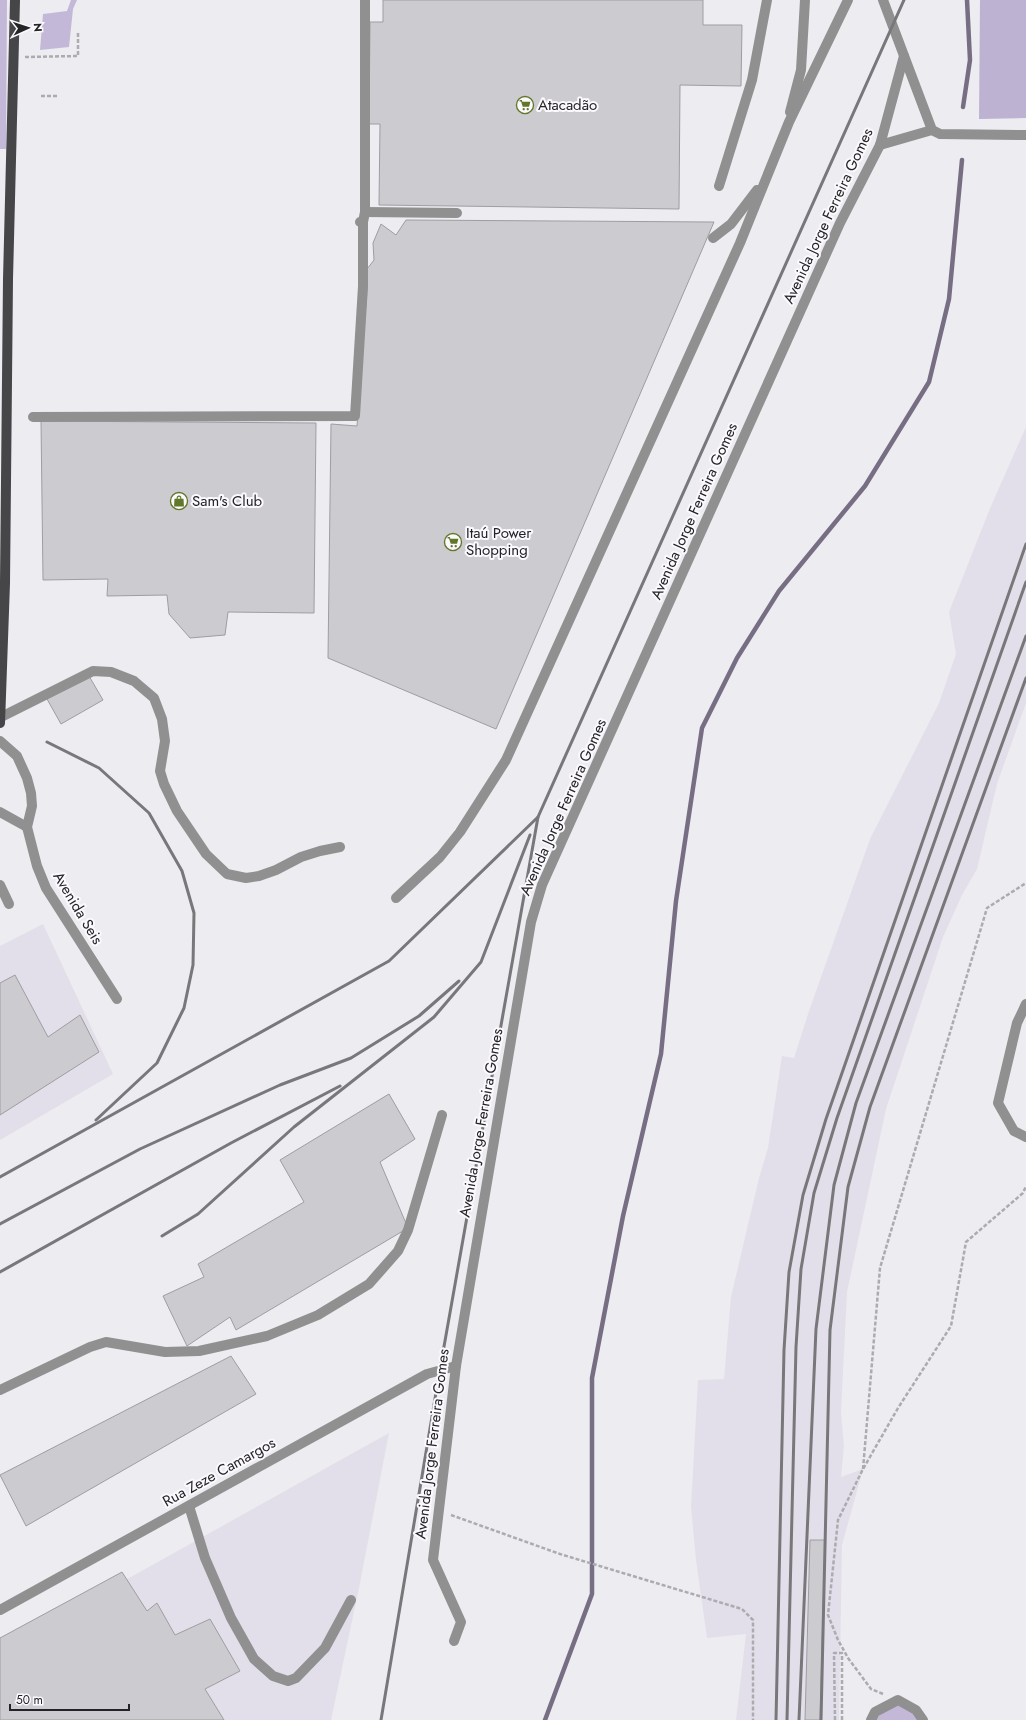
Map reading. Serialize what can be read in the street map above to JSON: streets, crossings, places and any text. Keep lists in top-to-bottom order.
{
  "streets": {
    "street": ["Avenida Jorge Ferreira Gomes", "Avenida Seis", "Rua Zeze Camargos"]
  },
  "crossings": [
    ["Avenida Jorge Ferreira Gomes", "Rua Zeze Camargos"]
  ],
  "places": {
    "supermarket": ["Atacadão", "Itaú Power Shopping"],
    "shop": ["Sam's Club"]
  },
  "scale_bar": "50 m",
  "north": "right"
}
